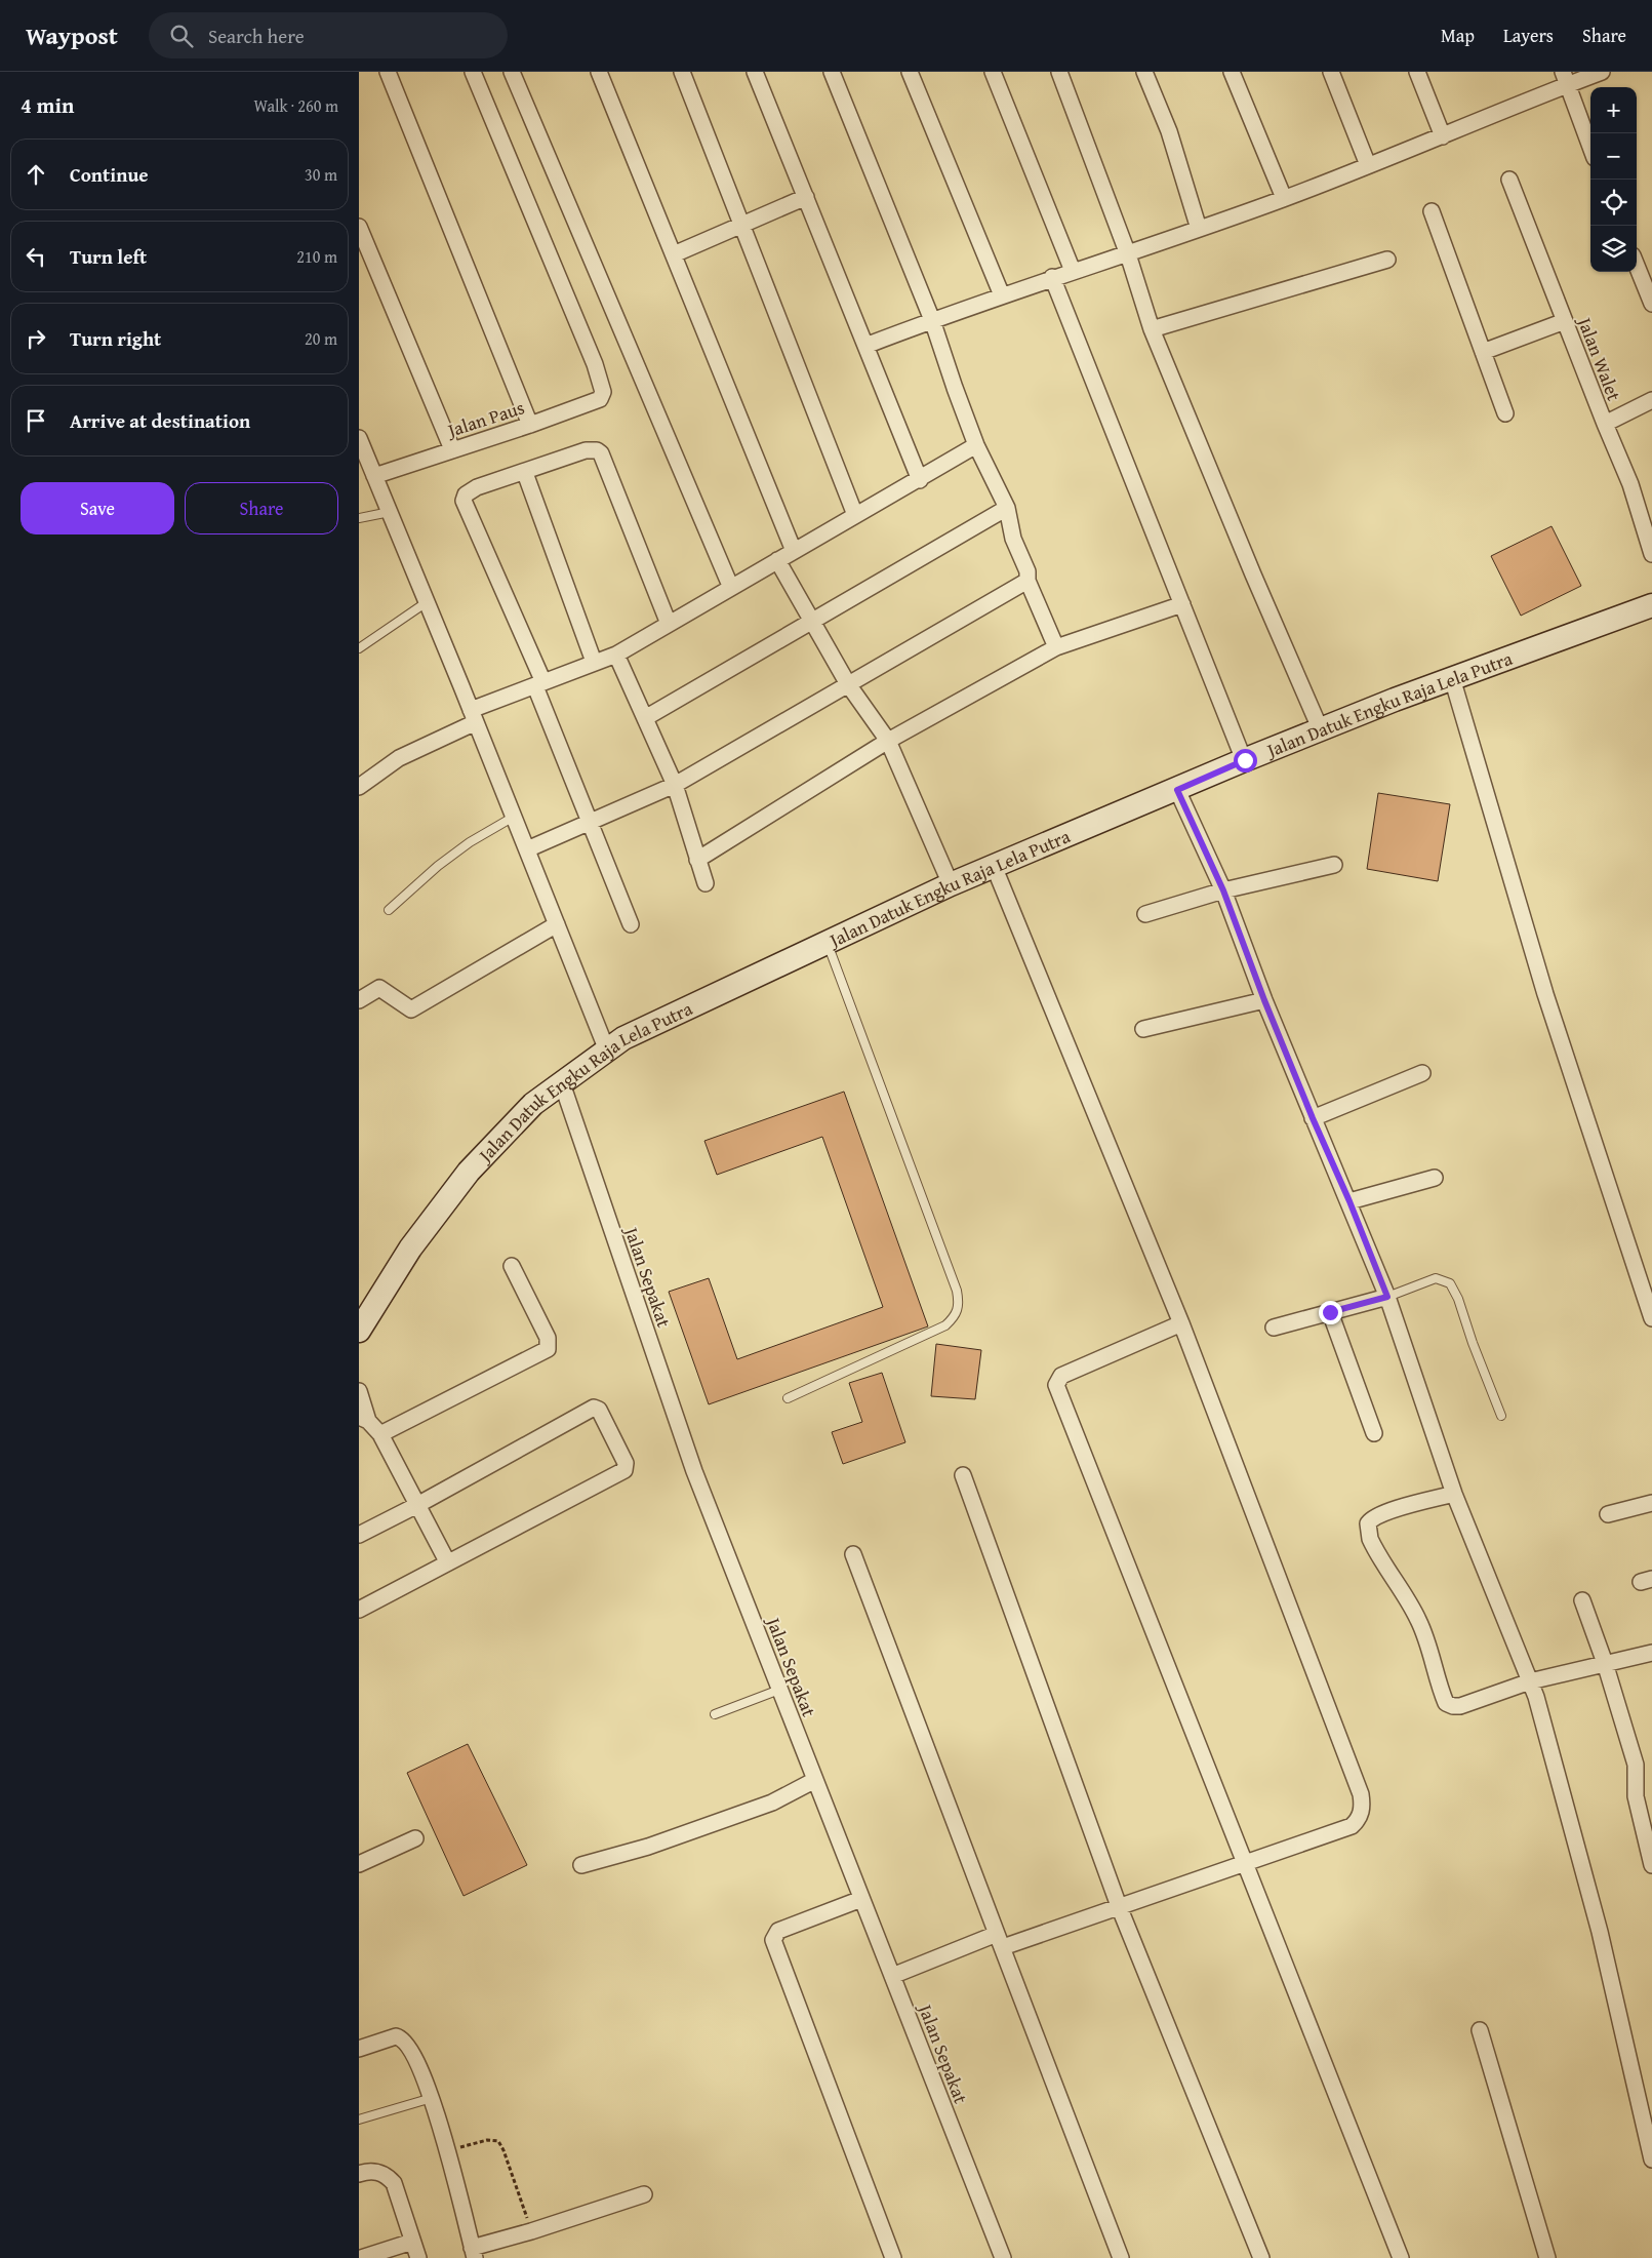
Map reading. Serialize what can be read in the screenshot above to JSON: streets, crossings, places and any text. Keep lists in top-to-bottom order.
{
  "streets": {
    "street": [
      "Jalan Walet",
      "Jalan Paus",
      "Jalan Datuk Engku Raja Lela Putra",
      "Jalan Sepakat"
    ]
  },
  "crossings": [
    ["Jalan Datuk Engku Raja Lela Putra", "Jalan Sepakat"]
  ],
  "page": {
    "header": "Waypost",
    "search": "Search here",
    "nav": ["Map", "Layers", "Share"],
    "heading": ["4 min", "Walk · 260 m"],
    "map_buttons": ["+", "−"],
    "list": [
      ["Continue", "30 m"],
      ["Turn left", "210 m"],
      ["Turn right", "20 m"],
      "Arrive at destination"
    ],
    "buttons": ["Save", "Share"]
  }
}
